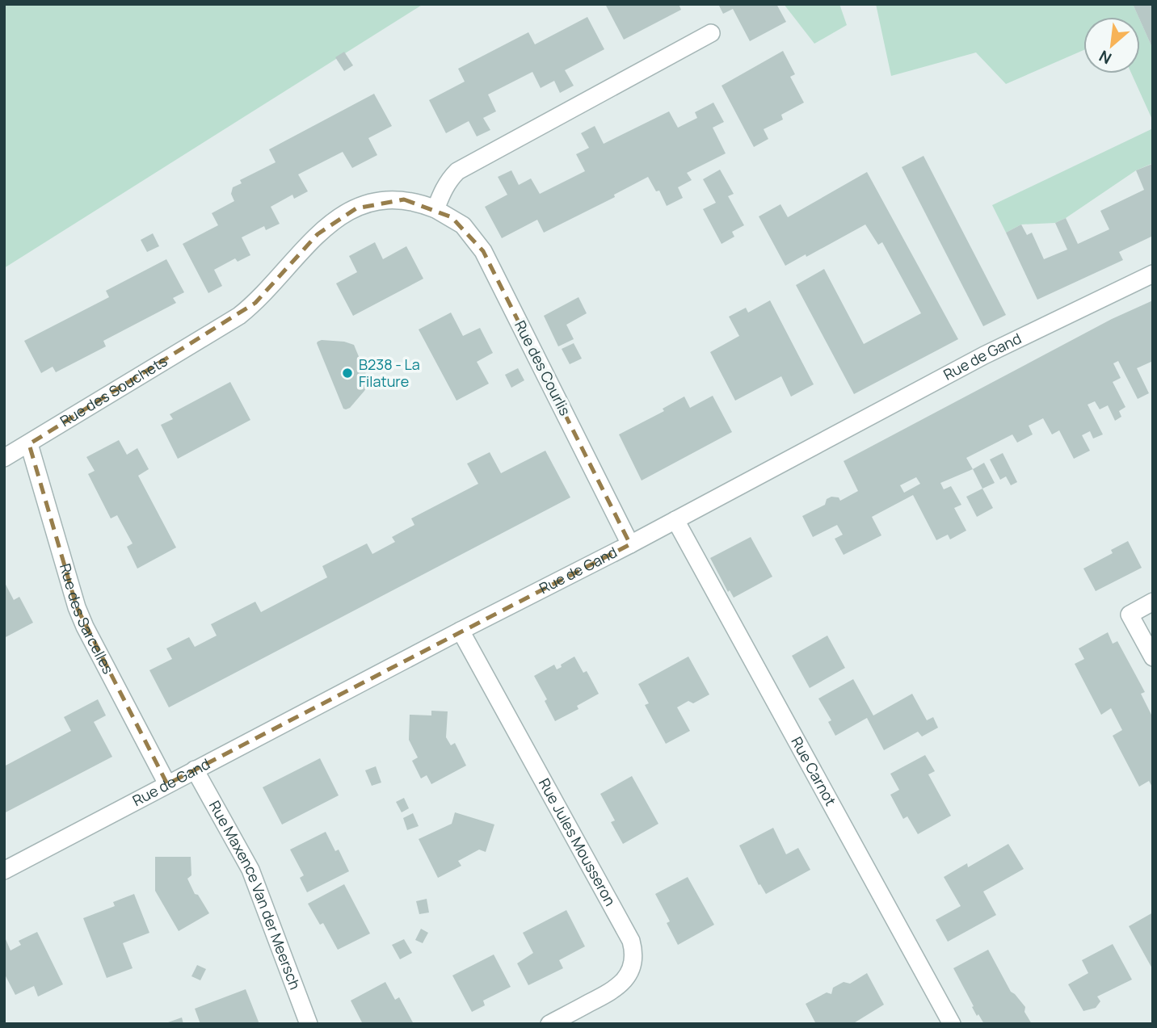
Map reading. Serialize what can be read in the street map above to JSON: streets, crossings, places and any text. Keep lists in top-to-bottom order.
{
  "streets": {
    "street": [
      "Rue de Gand",
      "Rue des Courlis",
      "Rue des Souchets",
      "Rue des Sarcelles",
      "Rue Carnot",
      "Rue Jules Mousseron",
      "Rue Maxence Van der Meersch"
    ]
  },
  "crossings": [
    ["Rue de Gand", "Rue des Courlis"],
    ["Rue de Gand", "Rue des Sarcelles"],
    ["Rue de Gand", "Rue Carnot"],
    ["Rue de Gand", "Rue Jules Mousseron"],
    ["Rue de Gand", "Rue Maxence Van der Meersch"],
    ["Rue des Courlis", "Rue des Souchets"],
    ["Rue des Souchets", "Rue des Sarcelles"]
  ],
  "places": ["B238 - La Filature"],
  "north": "bottom left"
}
